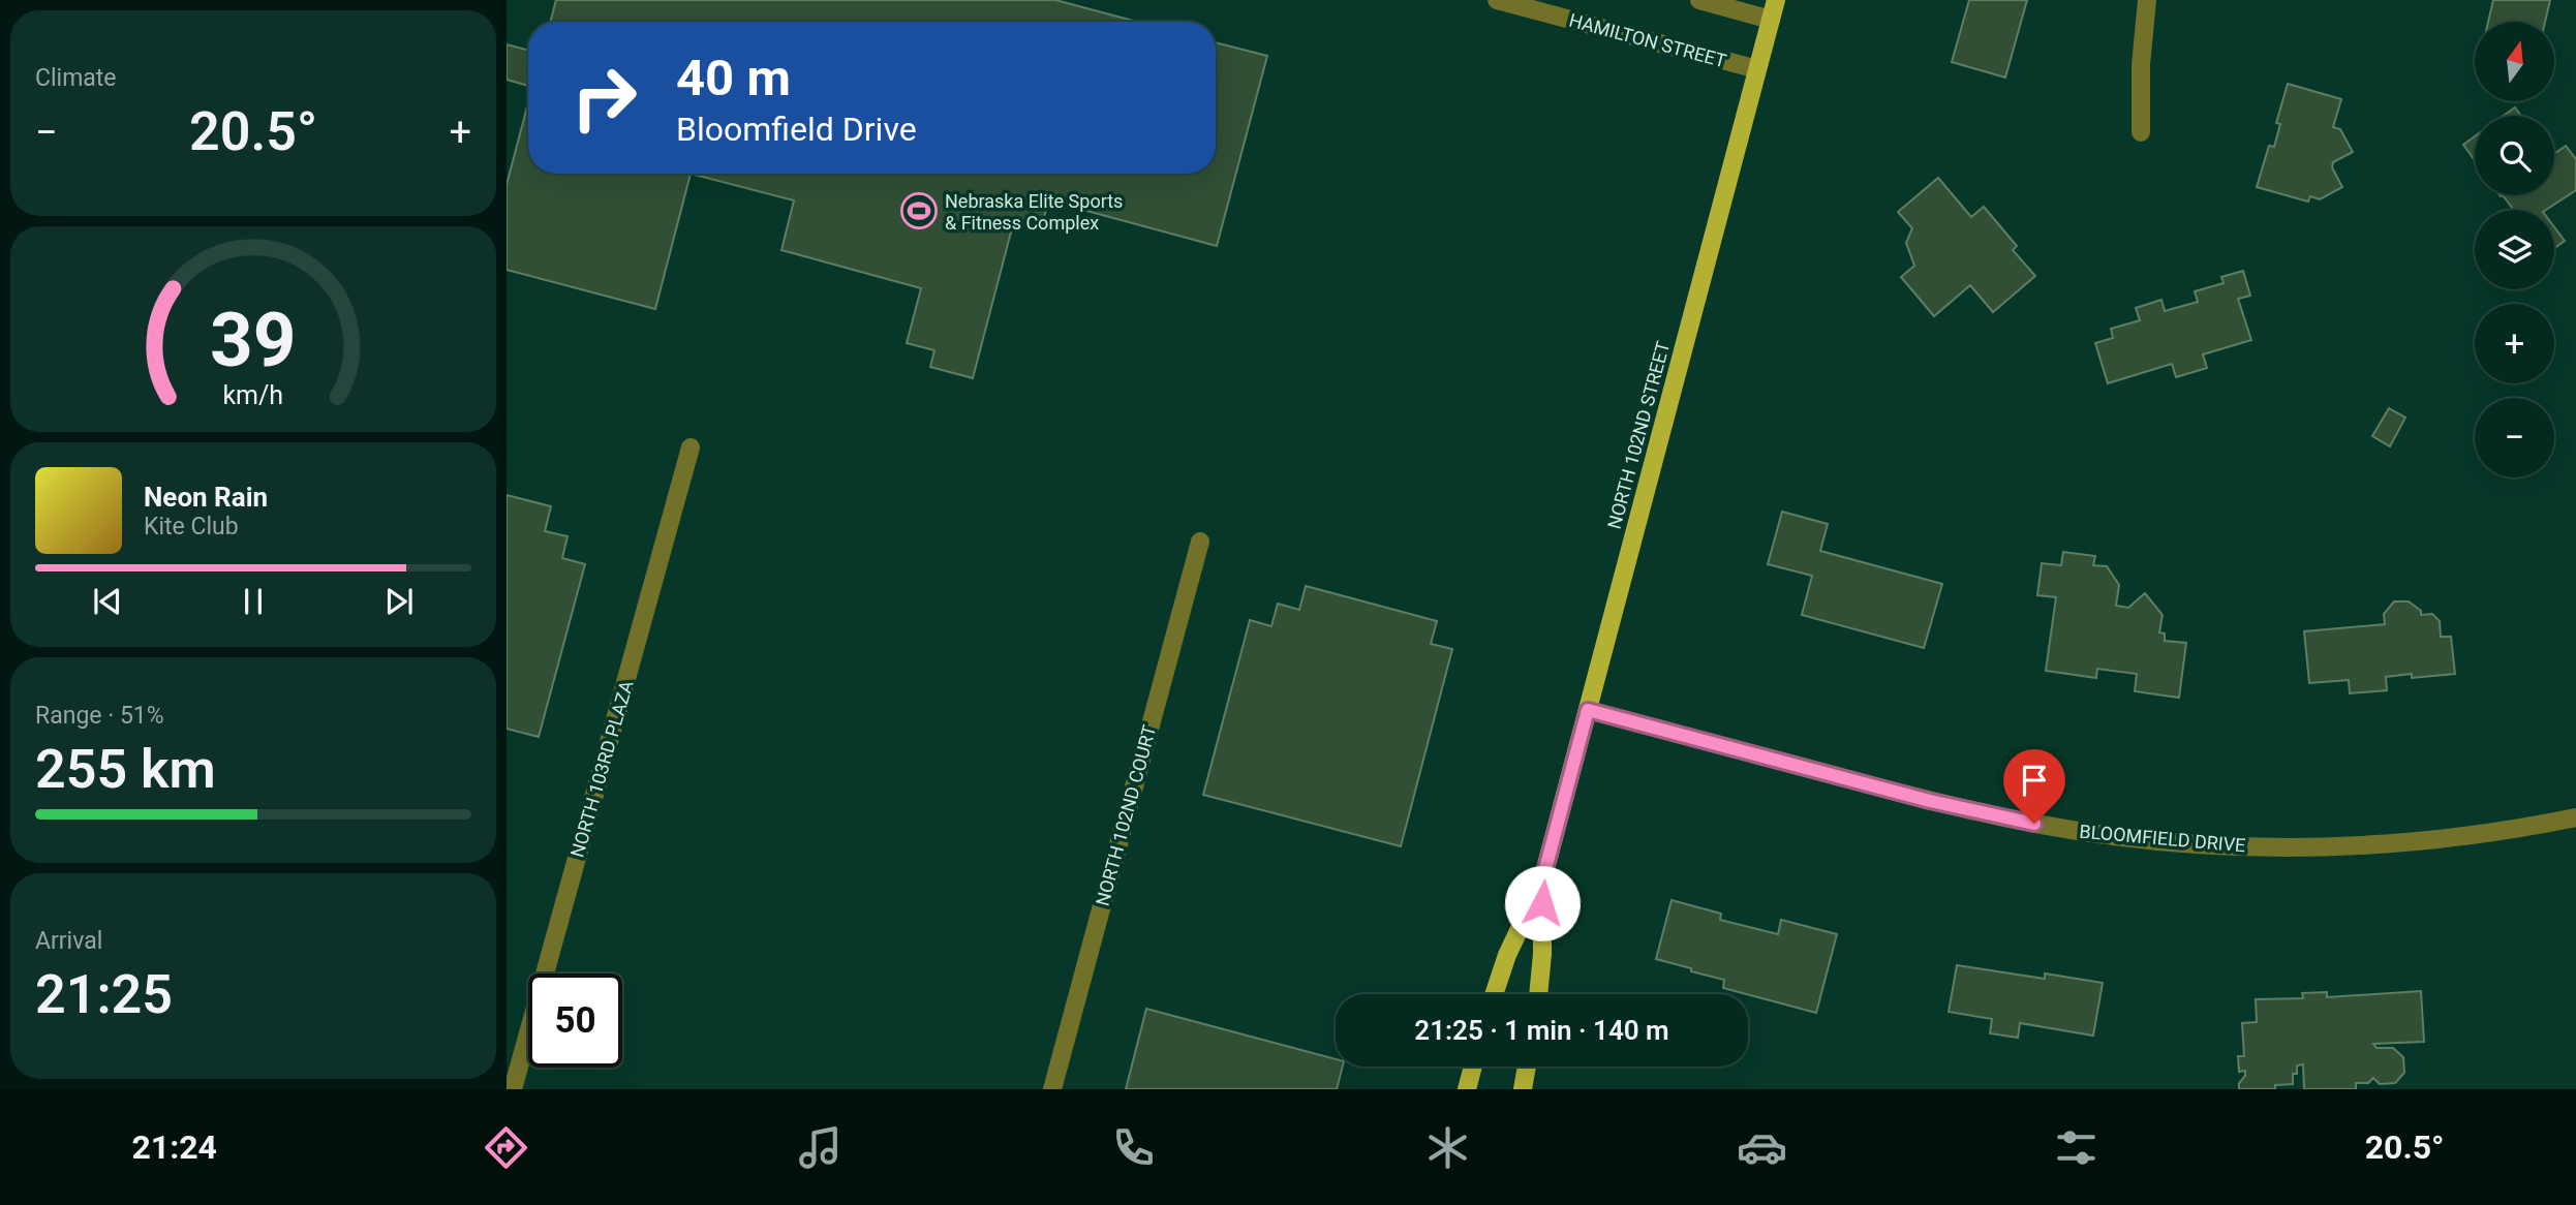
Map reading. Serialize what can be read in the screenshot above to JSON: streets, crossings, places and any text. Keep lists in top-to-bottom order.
{
  "streets": {
    "main road": ["NORTH 102ND STREET"],
    "street": [
      "HAMILTON STREET",
      "NORTH 103RD PLAZA",
      "NORTH 102ND COURT",
      "BLOOMFIELD DRIVE"
    ]
  },
  "crossings": [
    ["HAMILTON STREET", "NORTH 102ND STREET"],
    ["NORTH 102ND STREET", "BLOOMFIELD DRIVE"]
  ],
  "places": {
    "sports": ["Nebraska Elite Sports & Fitness Complex"]
  },
  "north": "top",
  "page": {
    "tile": [
      "Climate",
      ["Range · 51%", "255 km"],
      ["Arrival", "21:25"]
    ],
    "map_buttons": ["+", "−"],
    "turn": ["40 m", "Bloomfield Drive"],
    "heat": ["−", "20.5°", "+"],
    "song": ["Neon Rain", "Kite Club"],
    "limit": "50",
    "trip": "21:25 · 1 min · 140 m",
    "tabs": ["21:24", "20.5°"],
    "gauge": ["39", "km/h"]
  }
}
